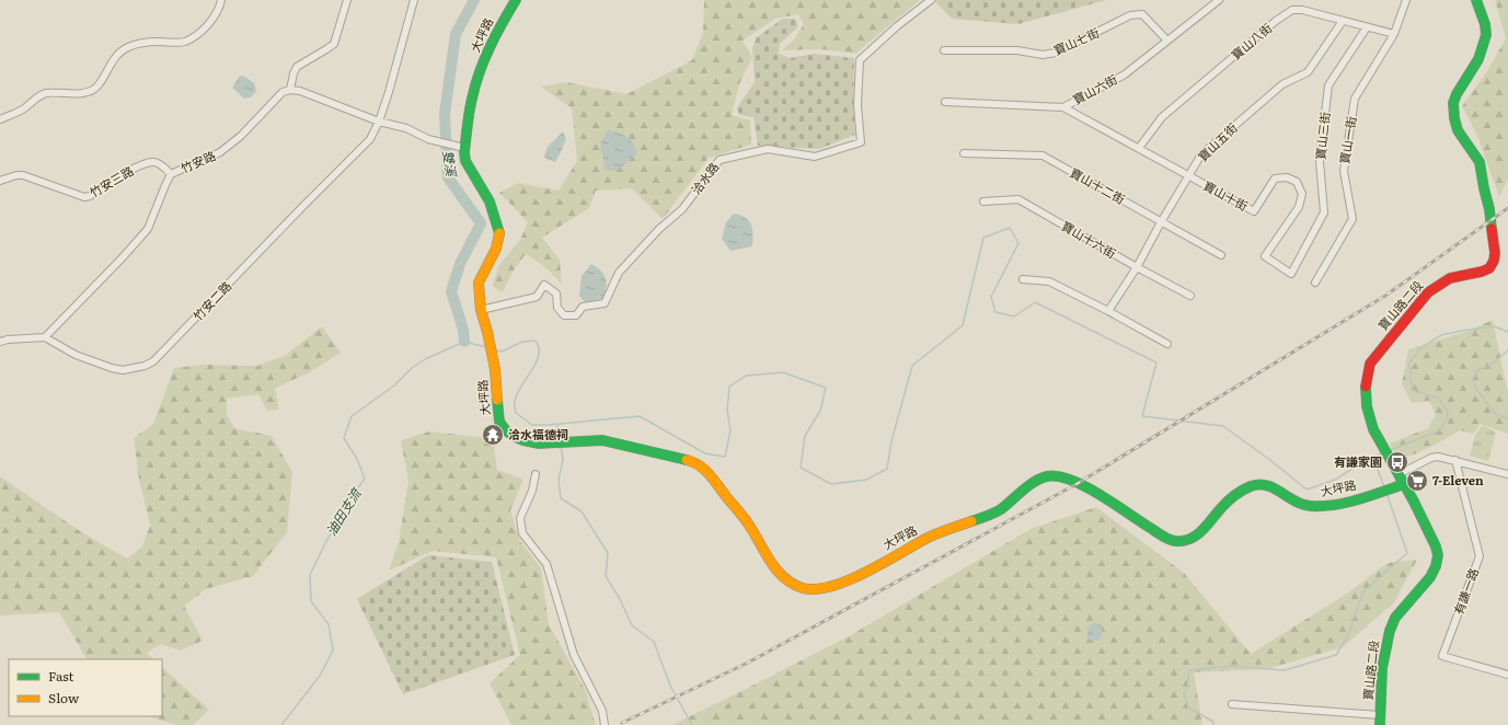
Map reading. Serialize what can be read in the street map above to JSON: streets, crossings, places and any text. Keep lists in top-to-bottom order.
{
  "streets": {
    "street": [
      "大坪路",
      "寶山七街",
      "寶山八街",
      "寶山六街",
      "寶山三街",
      "寶山一街",
      "寶山五街",
      "竹安路",
      "洽水路",
      "竹安三路",
      "寶山十二街",
      "寶山十街",
      "寶山十六街",
      "竹安二路",
      "寶山路二段",
      "有謙一路"
    ]
  },
  "crossings": [
    ["大坪路", "洽水路"],
    ["大坪路", "寶山路二段"],
    ["寶山七街", "寶山六街"],
    ["寶山八街", "寶山三街"],
    ["寶山八街", "寶山一街"],
    ["寶山八街", "寶山五街"],
    ["寶山八街", "寶山十街"],
    ["寶山六街", "寶山十街"],
    ["寶山三街", "寶山十街"],
    ["寶山五街", "寶山十二街"],
    ["寶山五街", "寶山十街"],
    ["寶山五街", "寶山十六街"],
    ["竹安路", "竹安三路"],
    ["竹安路", "竹安二路"]
  ],
  "water": ["雙溪", "油田支流"],
  "places": {
    "temple": ["洽水福德祠"],
    "bus stop": ["有謙家園"],
    "supermarket": ["7-Eleven"]
  },
  "legend": ["Fast", "Slow"]
}
